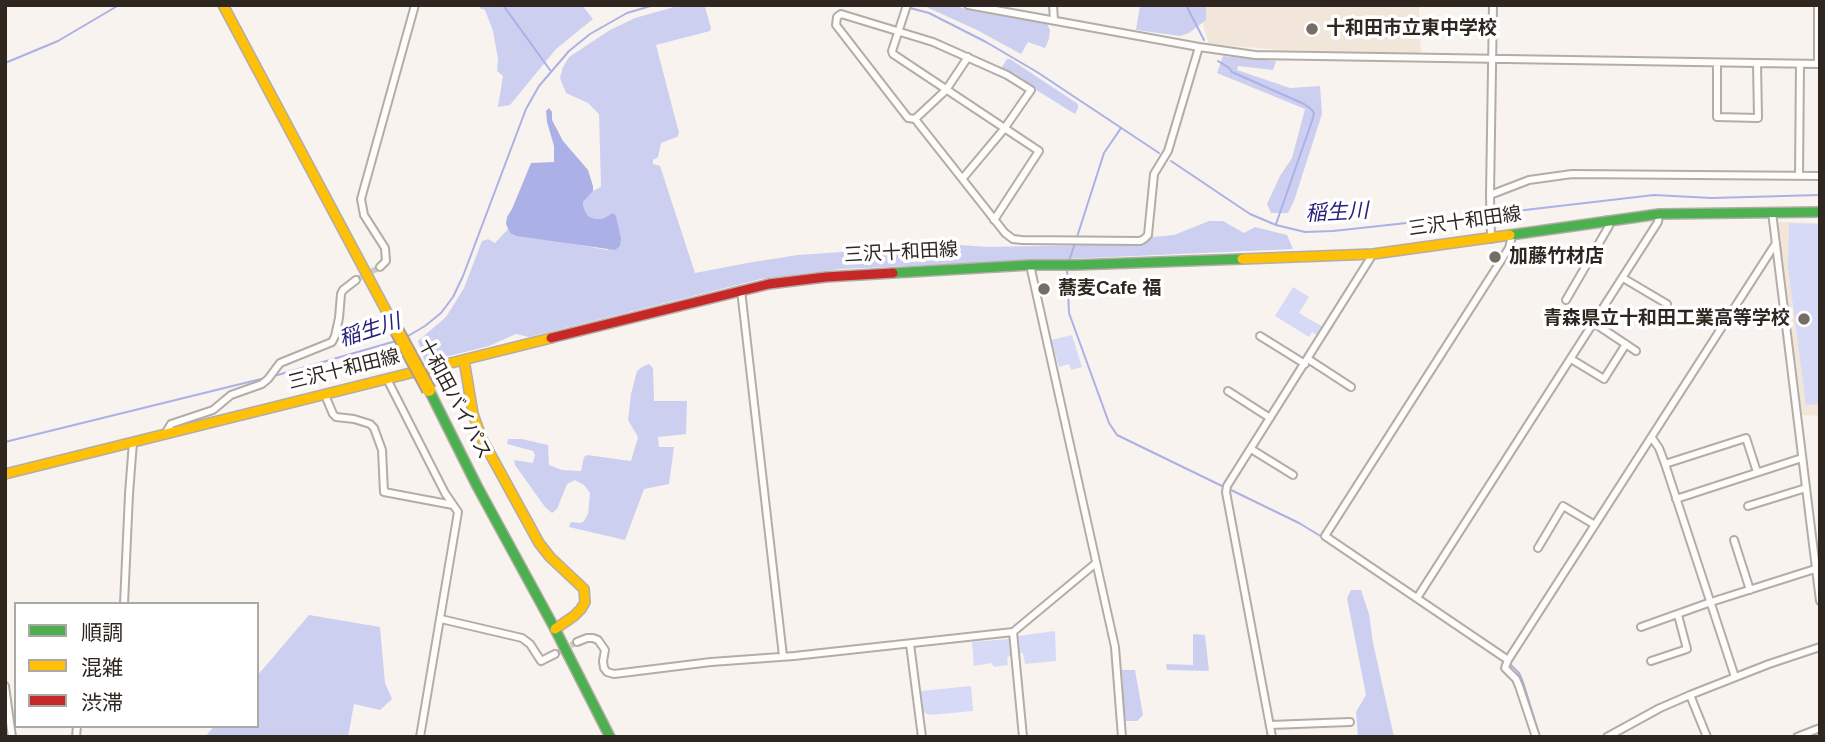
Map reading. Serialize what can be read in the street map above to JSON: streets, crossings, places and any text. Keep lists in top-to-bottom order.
{
  "streets": {
    "main road": ["三沢十和田線", "十和田バイパス"]
  },
  "water": ["稲生川"],
  "places": [
    "十和田市立東中学校",
    "加藤竹材店",
    "蕎麦Cafe 福",
    "青森県立十和田工業高等学校"
  ],
  "legend": ["順調", "混雑", "渋滞"]
}
